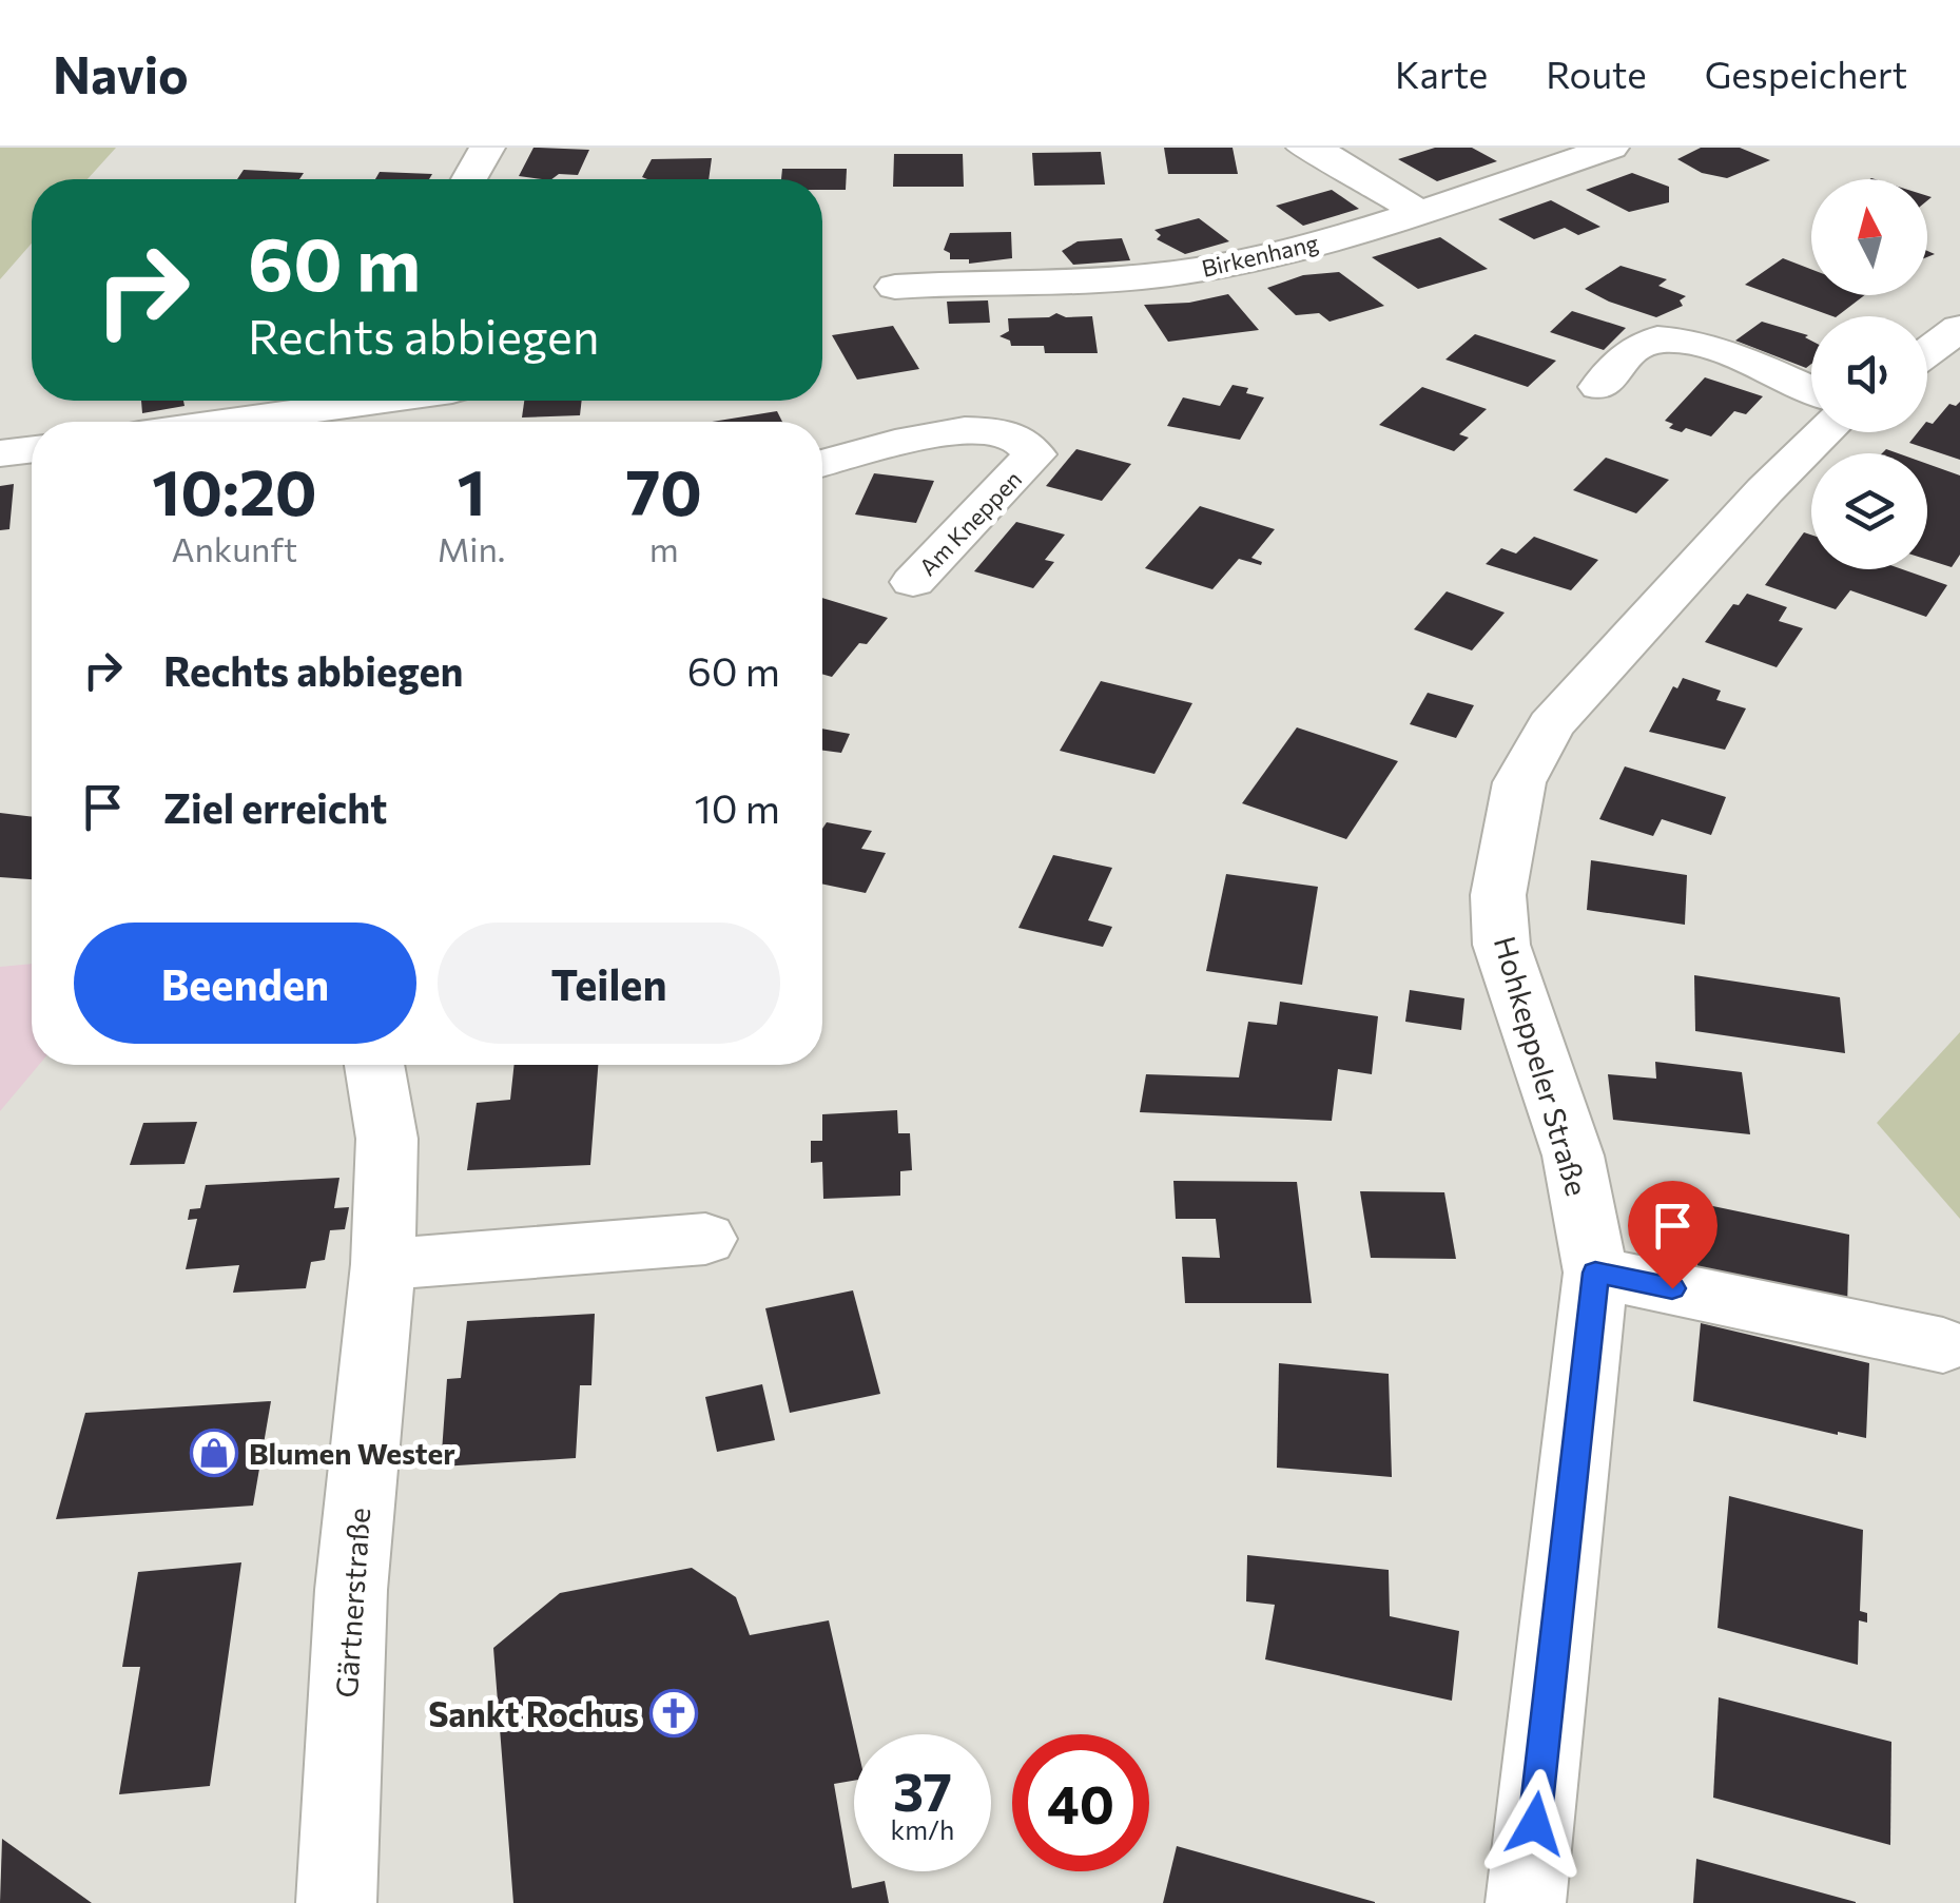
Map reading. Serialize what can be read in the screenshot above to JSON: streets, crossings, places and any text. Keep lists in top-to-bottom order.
{
  "streets": {
    "street": [
      "Birkenhang",
      "Am Kneppen",
      "Hohkeppeler Straße",
      "Gärtnerstraße"
    ]
  },
  "places": {
    "shop": ["Blumen Wester"],
    "church": ["Sankt Rochus"]
  },
  "north": "top",
  "page": {
    "header": "Navio",
    "nav": ["Karte", "Route", "Gespeichert"],
    "turn": ["60 m", "Rechts abbiegen"],
    "eta": [
      "10:20",
      "Ankunft",
      "1",
      "Min.",
      "70",
      "m"
    ],
    "list": [
      {
        "name": "Rechts abbiegen",
        "value": "60 m"
      },
      {
        "name": "Ziel erreicht",
        "value": "10 m"
      }
    ],
    "buttons": ["Beenden", "Teilen"],
    "speed": "37 km/h",
    "limit": "40"
  }
}
